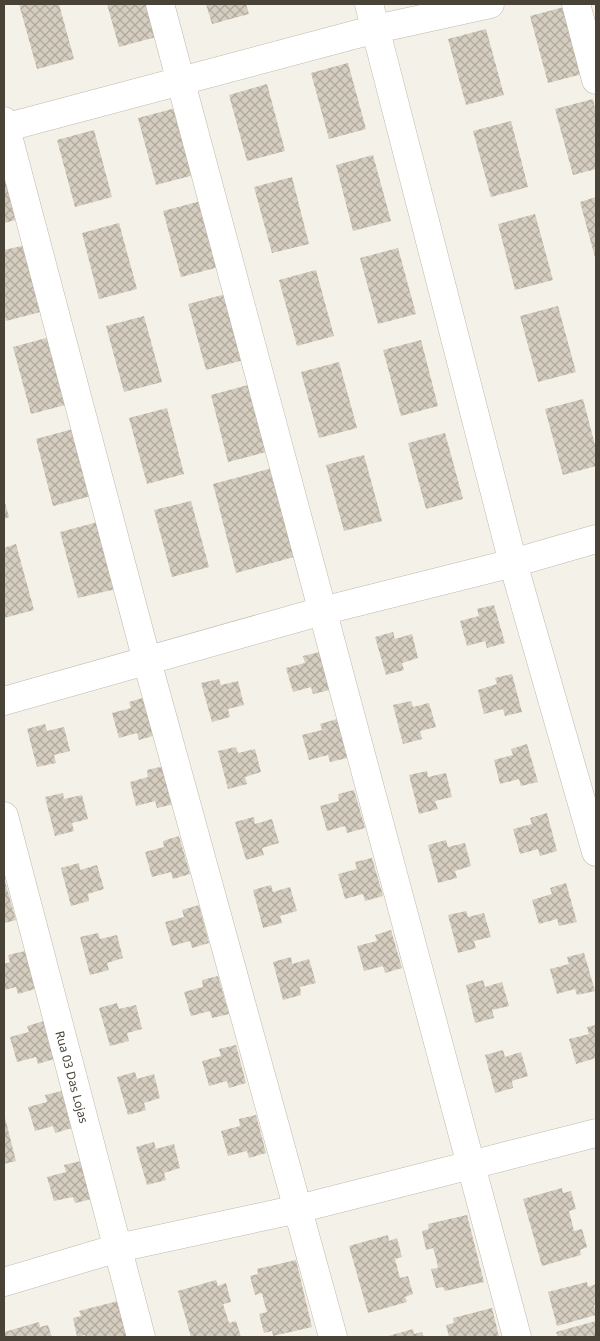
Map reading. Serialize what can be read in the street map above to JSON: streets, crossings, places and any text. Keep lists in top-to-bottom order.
{
  "streets": {
    "street": ["Rua 03 Das Lojas"]
  }
}
